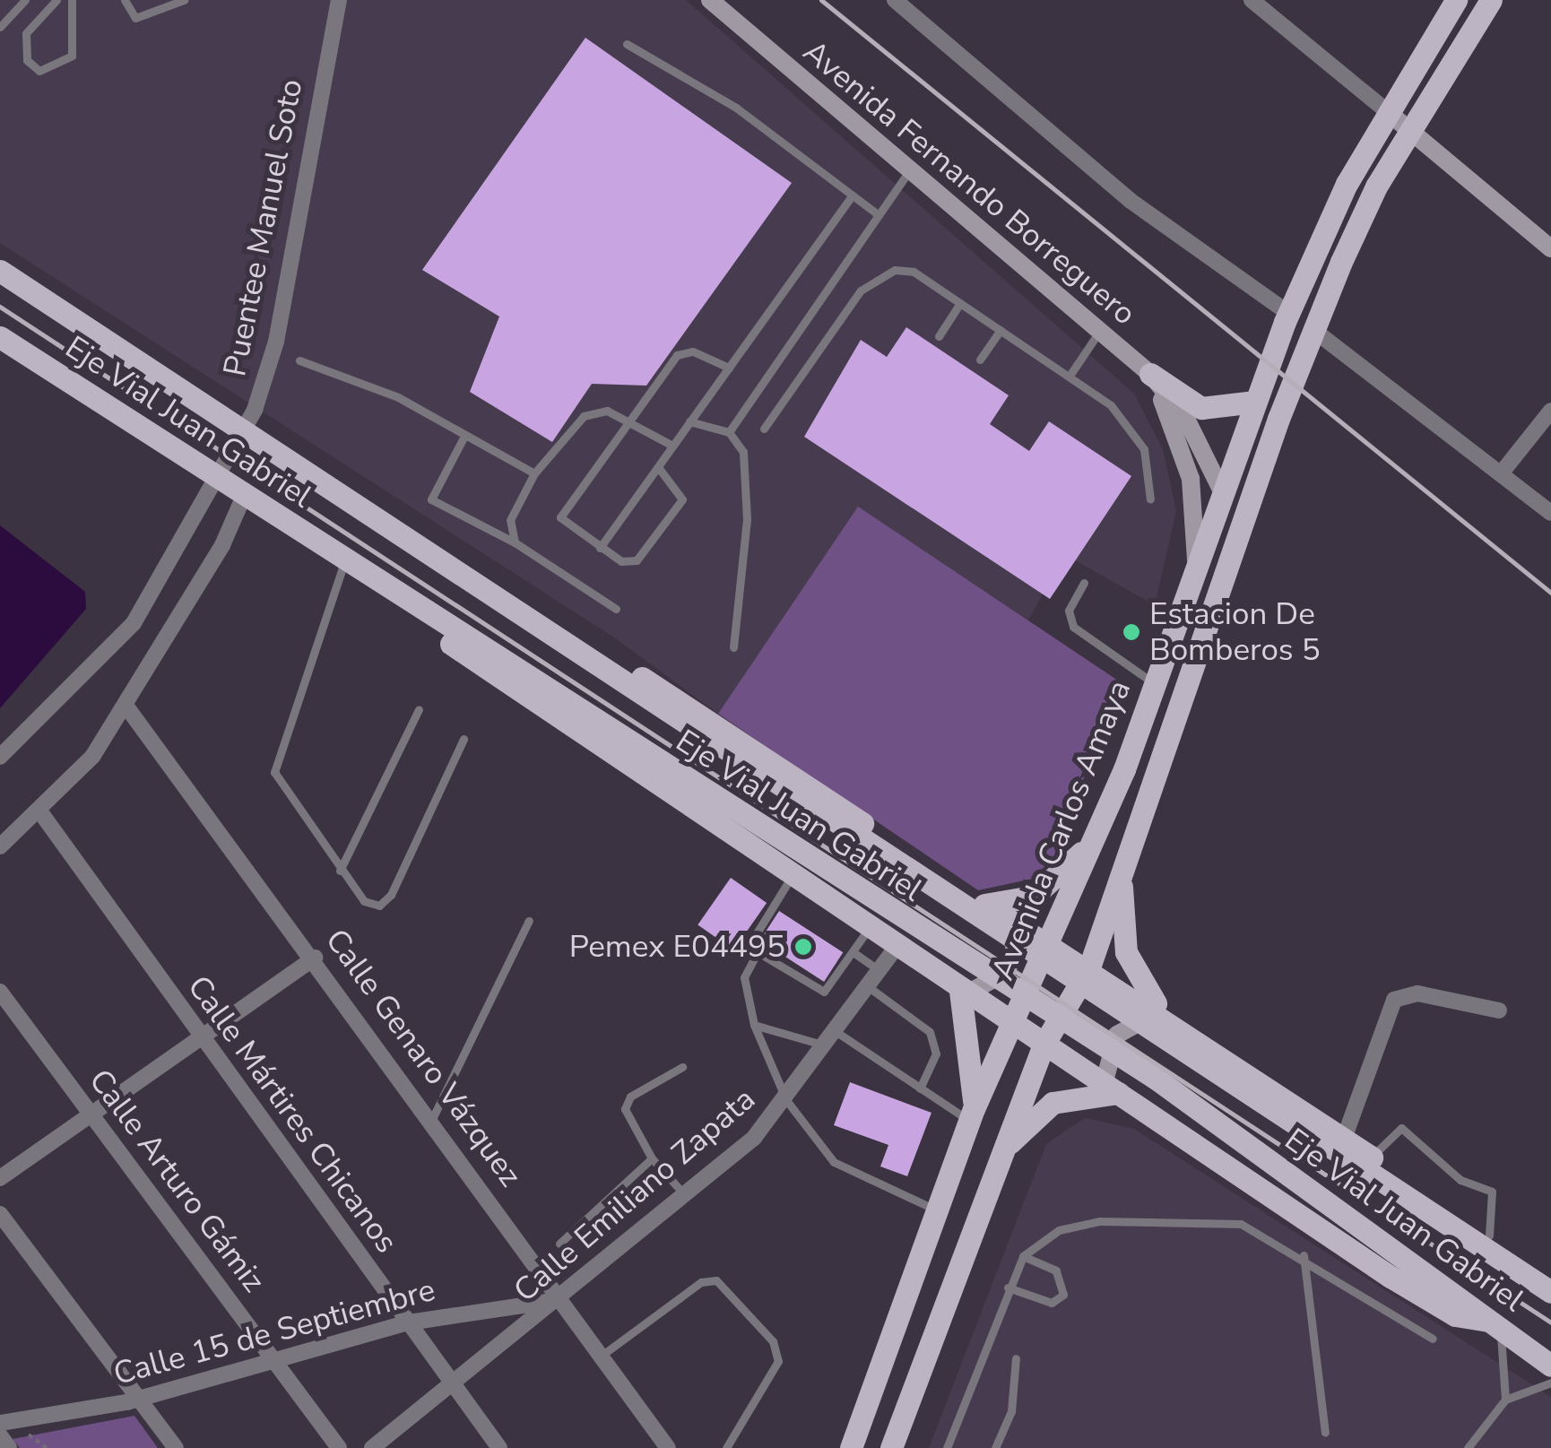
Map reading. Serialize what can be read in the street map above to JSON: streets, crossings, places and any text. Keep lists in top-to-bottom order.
{
  "streets": {
    "main road": ["Avenida Fernando Borreguero", "Eje Vial Juan Gabriel", "Avenida Carlos Amaya"],
    "street": [
      "Puentee Manuel Soto",
      "Calle Genaro Vázquez",
      "Calle Mártires Chicanos",
      "Calle Arturo Gámiz",
      "Calle Emiliano Zapata",
      "Calle 15 de Septiembre"
    ]
  },
  "crossings": [
    ["Calle Genaro Vázquez", "Calle Emiliano Zapata"],
    ["Calle Genaro Vázquez", "Calle 15 de Septiembre"],
    ["Calle Mártires Chicanos", "Calle Emiliano Zapata"],
    ["Calle Mártires Chicanos", "Calle 15 de Septiembre"],
    ["Calle Arturo Gámiz", "Calle 15 de Septiembre"],
    ["Calle Emiliano Zapata", "Calle 15 de Septiembre"]
  ],
  "places": ["Estacion De Bomberos 5", "Pemex E04495"]
}
